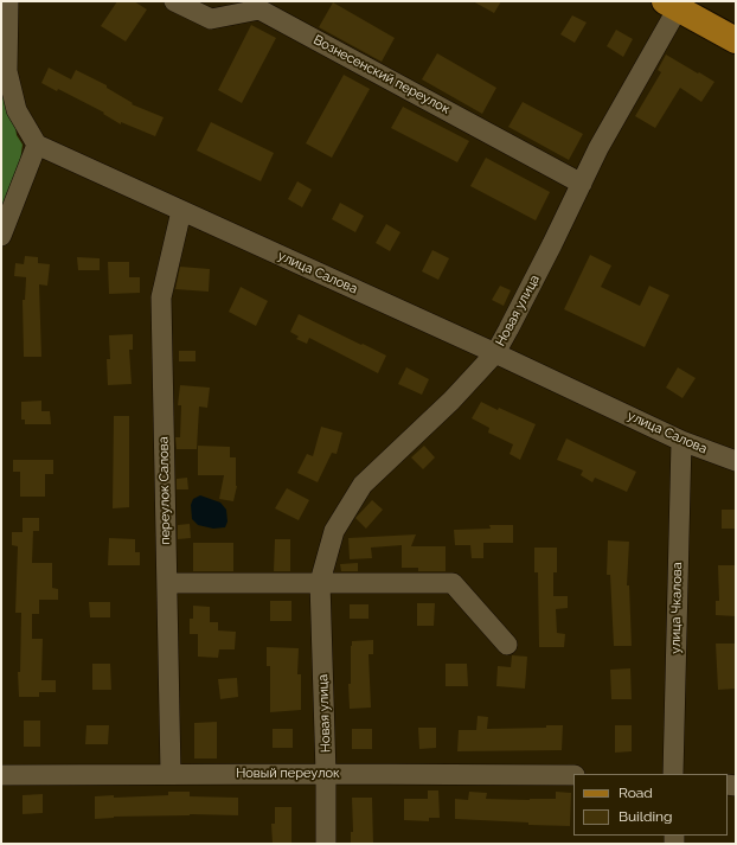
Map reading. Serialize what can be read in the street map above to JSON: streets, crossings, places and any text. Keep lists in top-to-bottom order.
{
  "streets": {
    "street": [
      "Вознесенский переулок",
      "улица Салова",
      "Новая улица",
      "переулок Салова",
      "улица Чкалова",
      "Новый переулок"
    ]
  },
  "crossings": [
    ["Вознесенский переулок", "Новая улица"],
    ["улица Салова", "Новая улица"],
    ["улица Салова", "переулок Салова"],
    ["улица Салова", "улица Чкалова"],
    ["Новая улица", "Новый переулок"],
    ["переулок Салова", "Новый переулок"]
  ],
  "legend": ["Road", "Building"]
}
